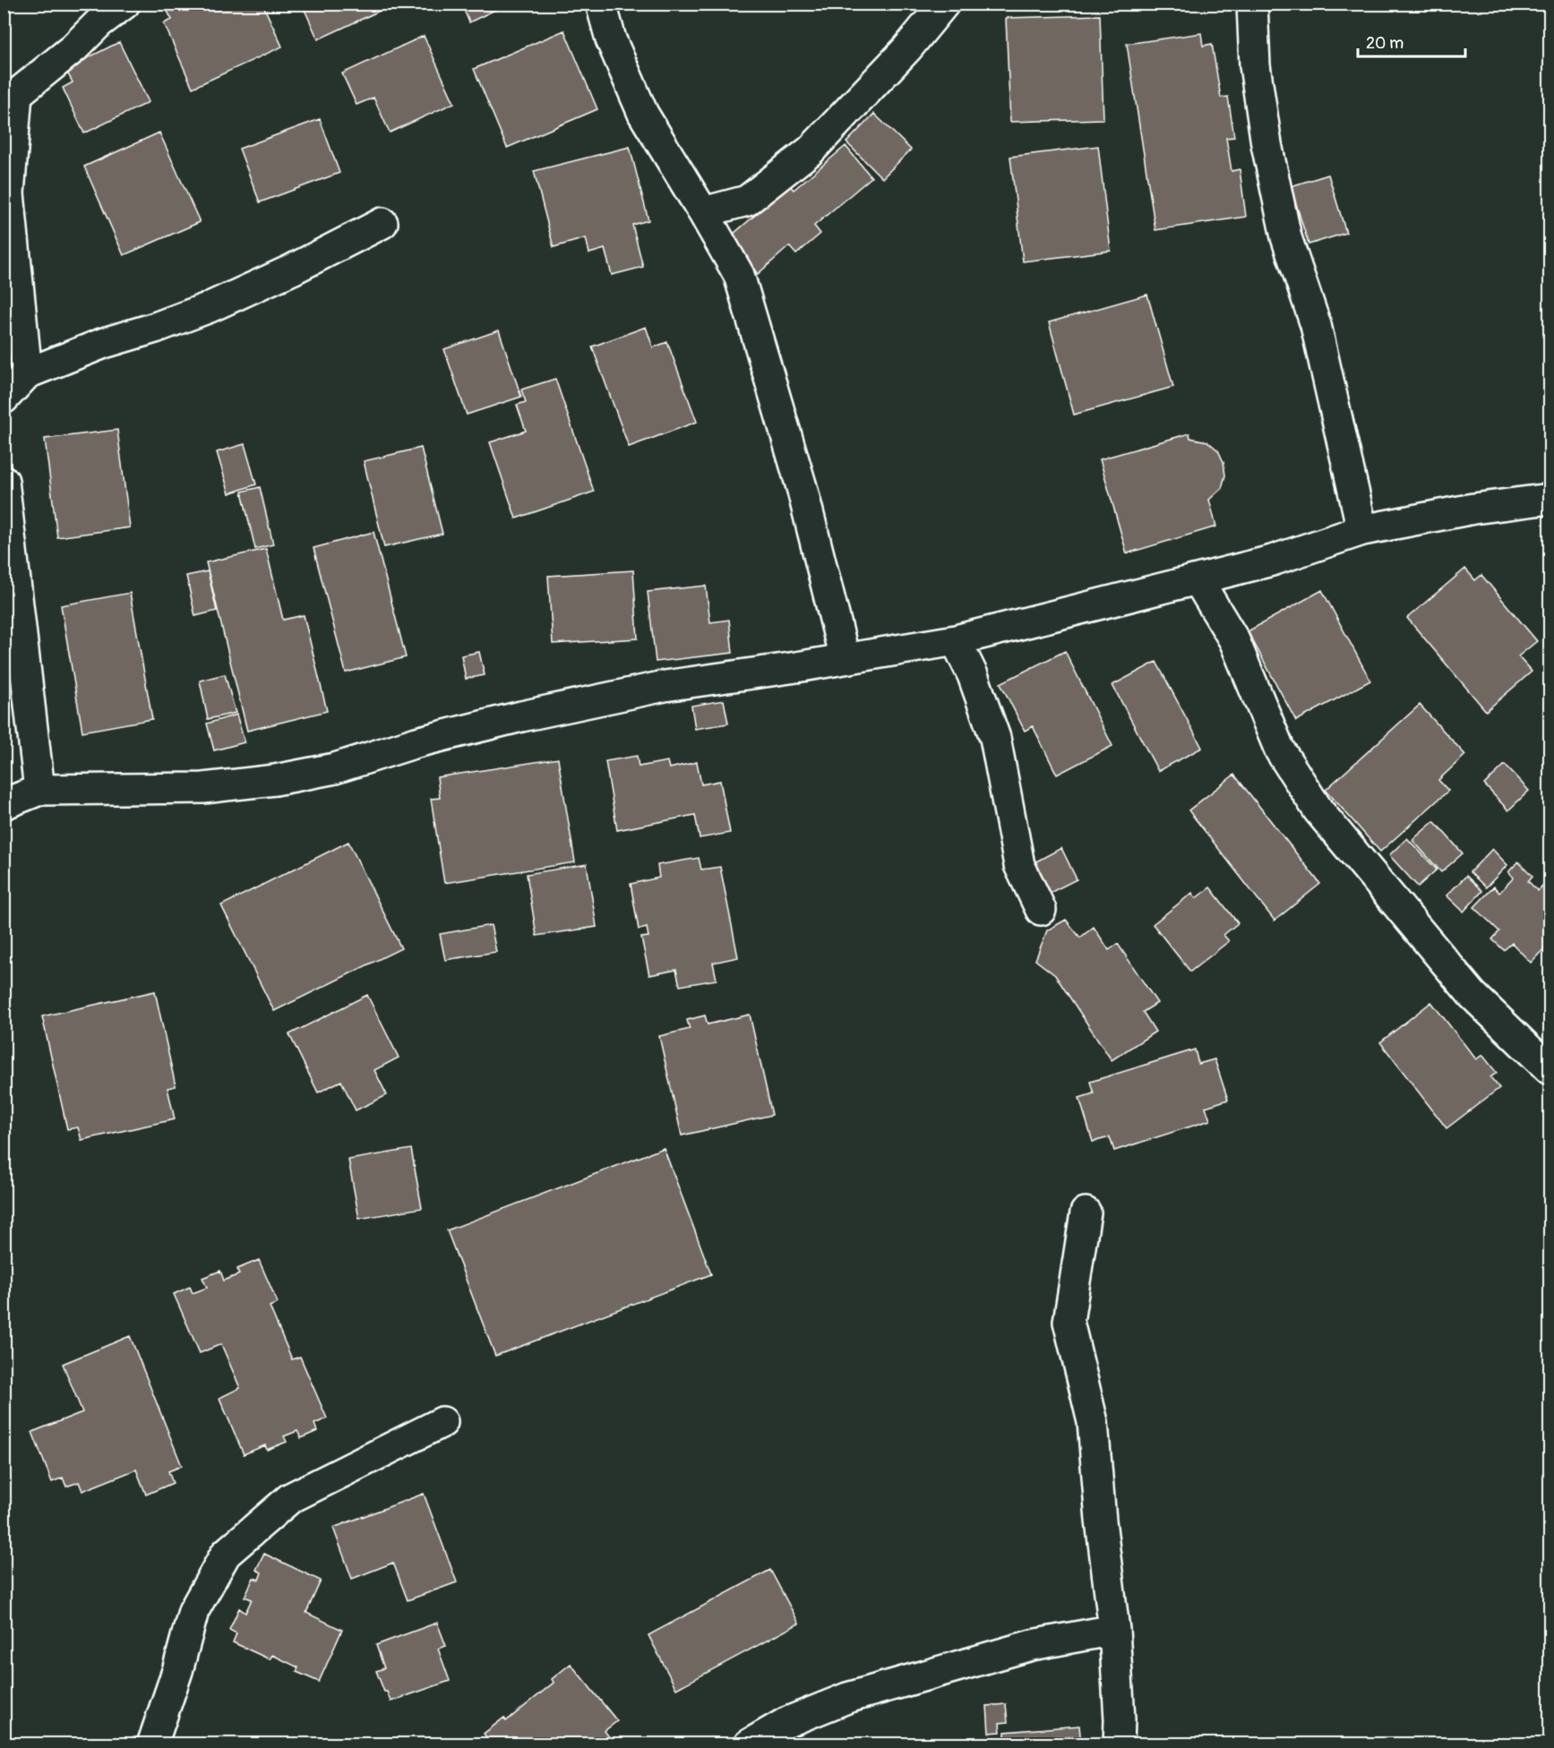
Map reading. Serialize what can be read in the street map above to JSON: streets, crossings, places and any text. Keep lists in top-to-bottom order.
{
  "scale_bar": "20 m"
}
